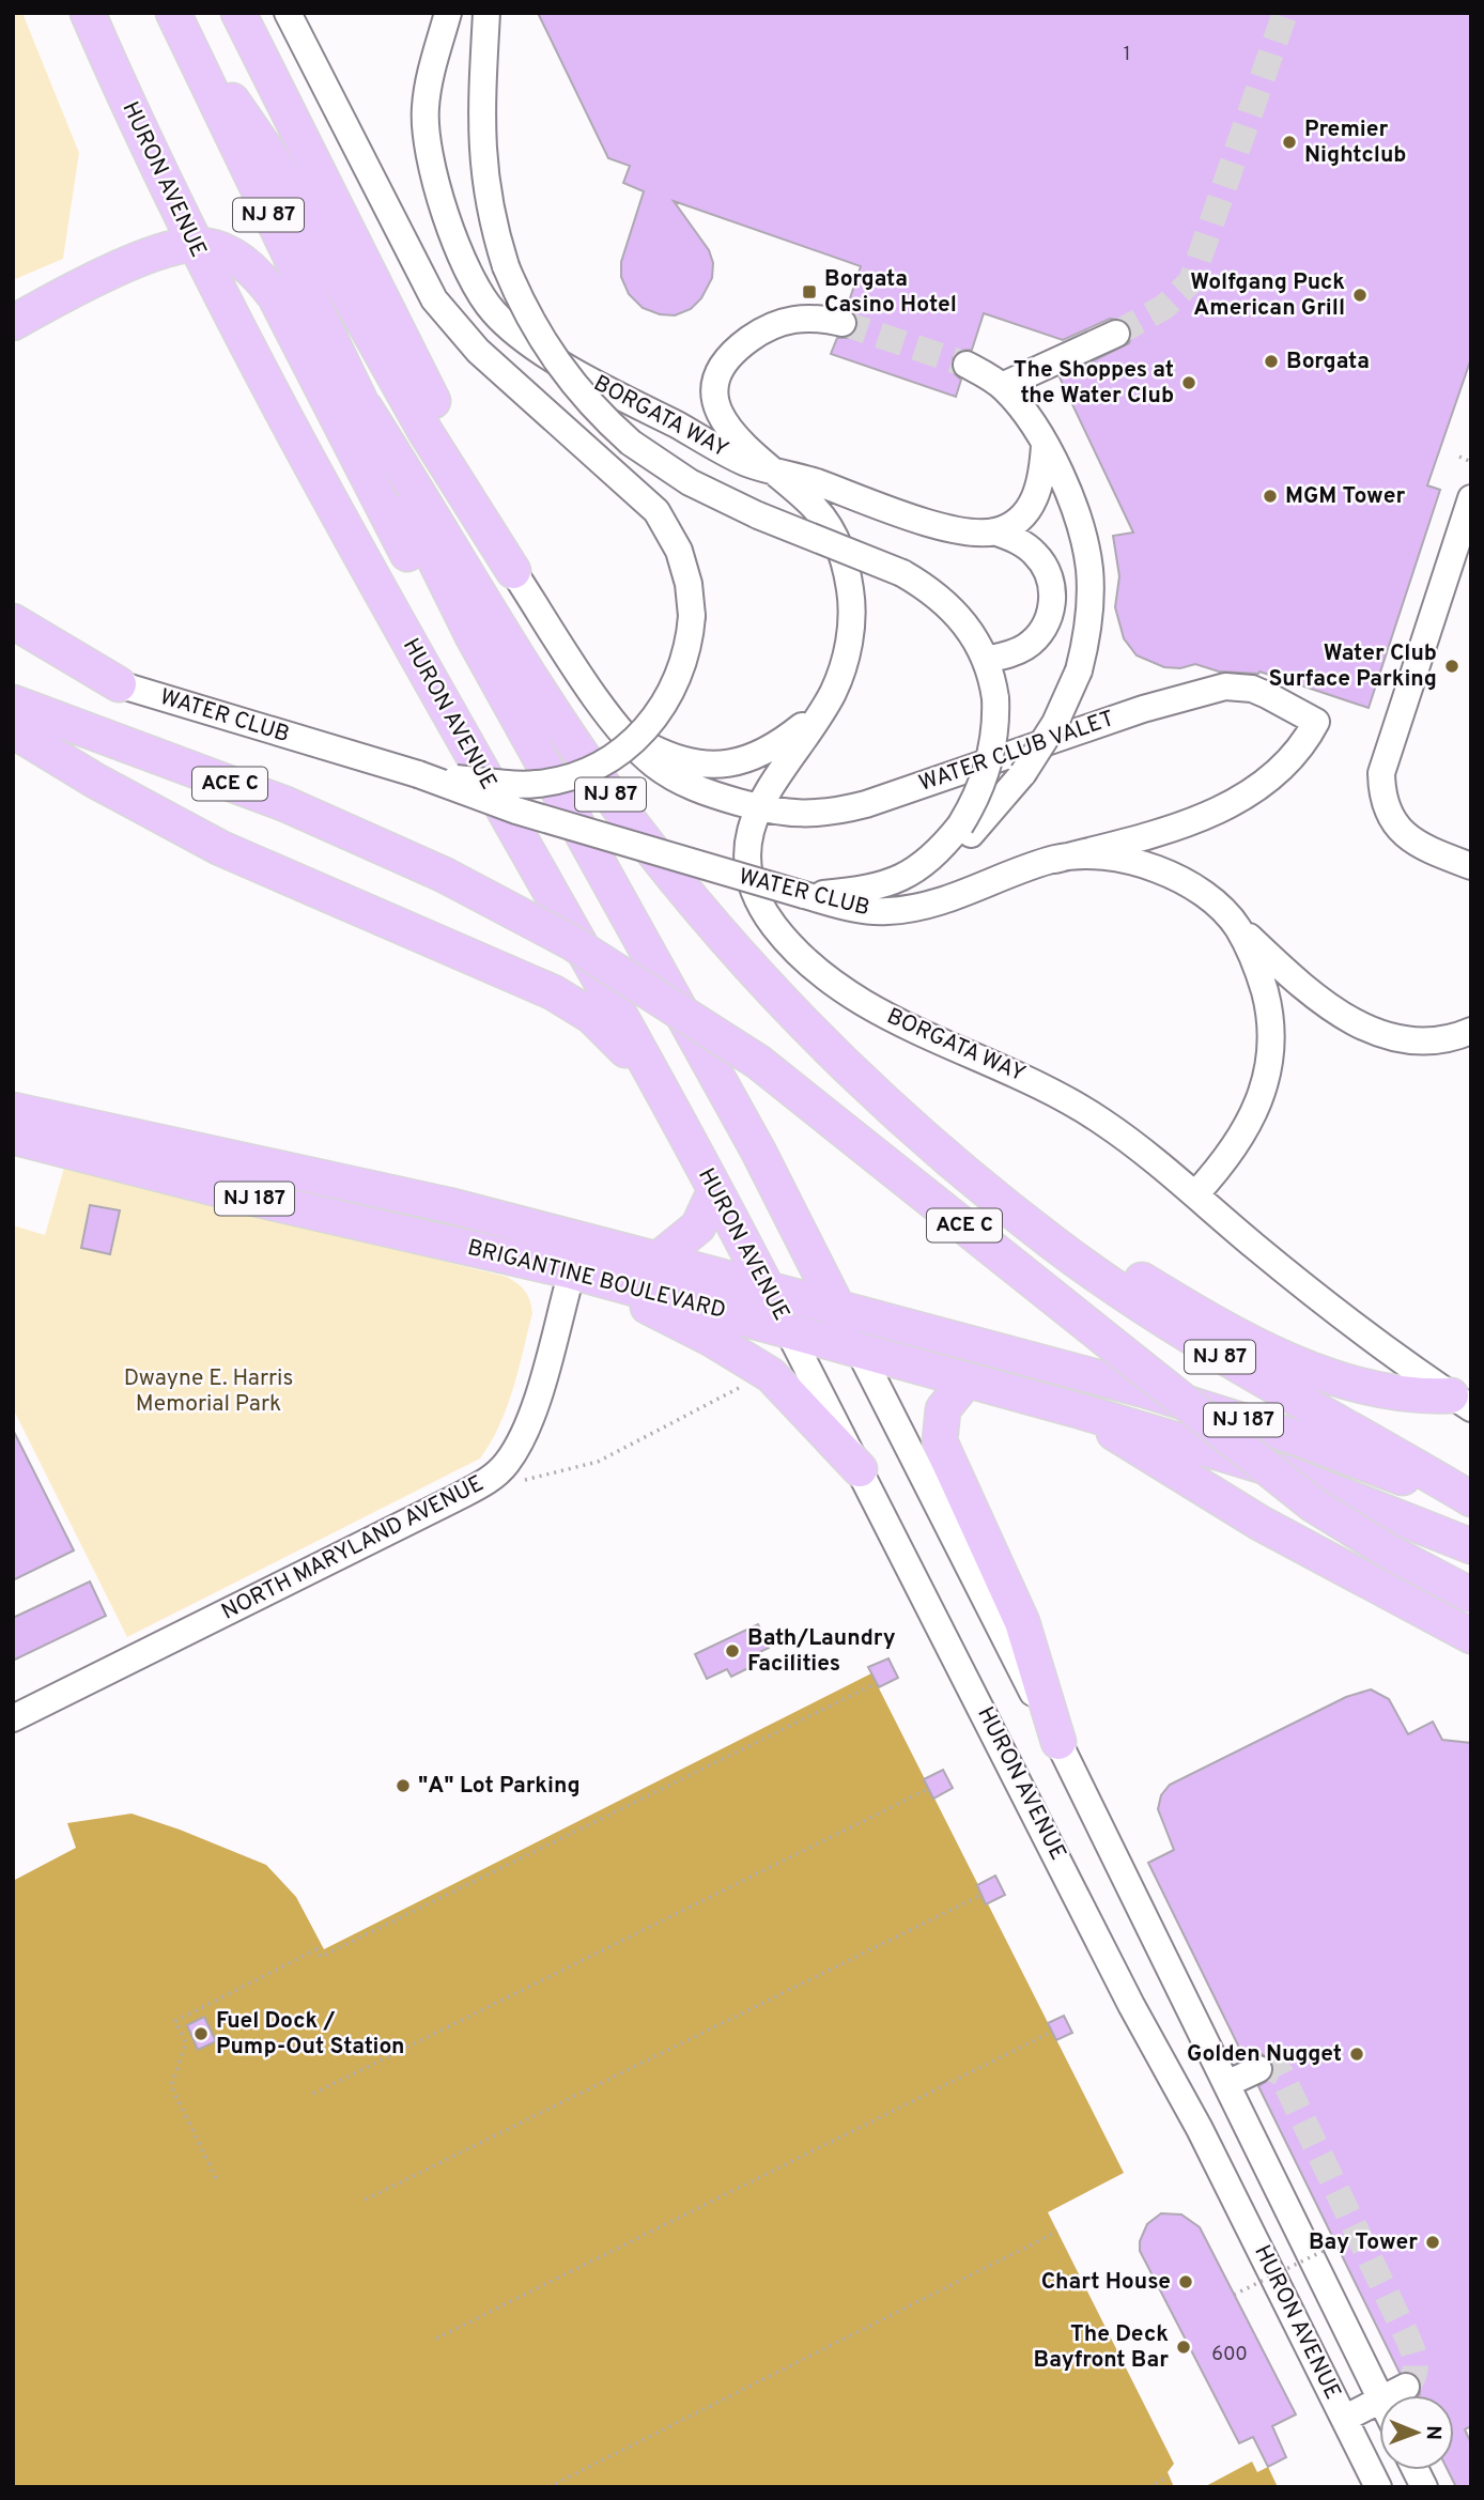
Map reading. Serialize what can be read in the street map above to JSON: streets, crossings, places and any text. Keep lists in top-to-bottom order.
{
  "streets": {
    "main road": [
      "HURON AVENUE",
      "NJ 87",
      "ACE C",
      "NJ 187",
      "BRIGANTINE BOULEVARD"
    ],
    "street": [
      "BORGATA WAY",
      "WATER CLUB",
      "WATER CLUB VALET",
      "NORTH MARYLAND AVENUE"
    ]
  },
  "crossings": [
    ["HURON AVENUE", "NJ 87"],
    ["HURON AVENUE", "BRIGANTINE BOULEVARD"],
    ["NJ 87", "BRIGANTINE BOULEVARD"],
    ["BORGATA WAY", "WATER CLUB"],
    ["BORGATA WAY", "WATER CLUB VALET"],
    ["WATER CLUB", "WATER CLUB VALET"],
    ["BRIGANTINE BOULEVARD", "NORTH MARYLAND AVENUE"]
  ],
  "parks": ["Dwayne E. Harris Memorial Park"],
  "places": {
    "other": [
      "Premier Nightclub",
      "Wolfgang Puck American Grill",
      "Borgata",
      "The Shoppes at the Water Club",
      "MGM Tower",
      "Water Club Surface Parking",
      "Bath/Laundry Facilities",
      "\"A\" Lot Parking",
      "Fuel Dock / Pump-Out Station",
      "Golden Nugget",
      "Bay Tower",
      "Chart House",
      "The Deck Bayfront Bar"
    ],
    "transit": ["Borgata Casino Hotel"]
  },
  "house_numbers": ["1", "600"],
  "north": "right"
}
